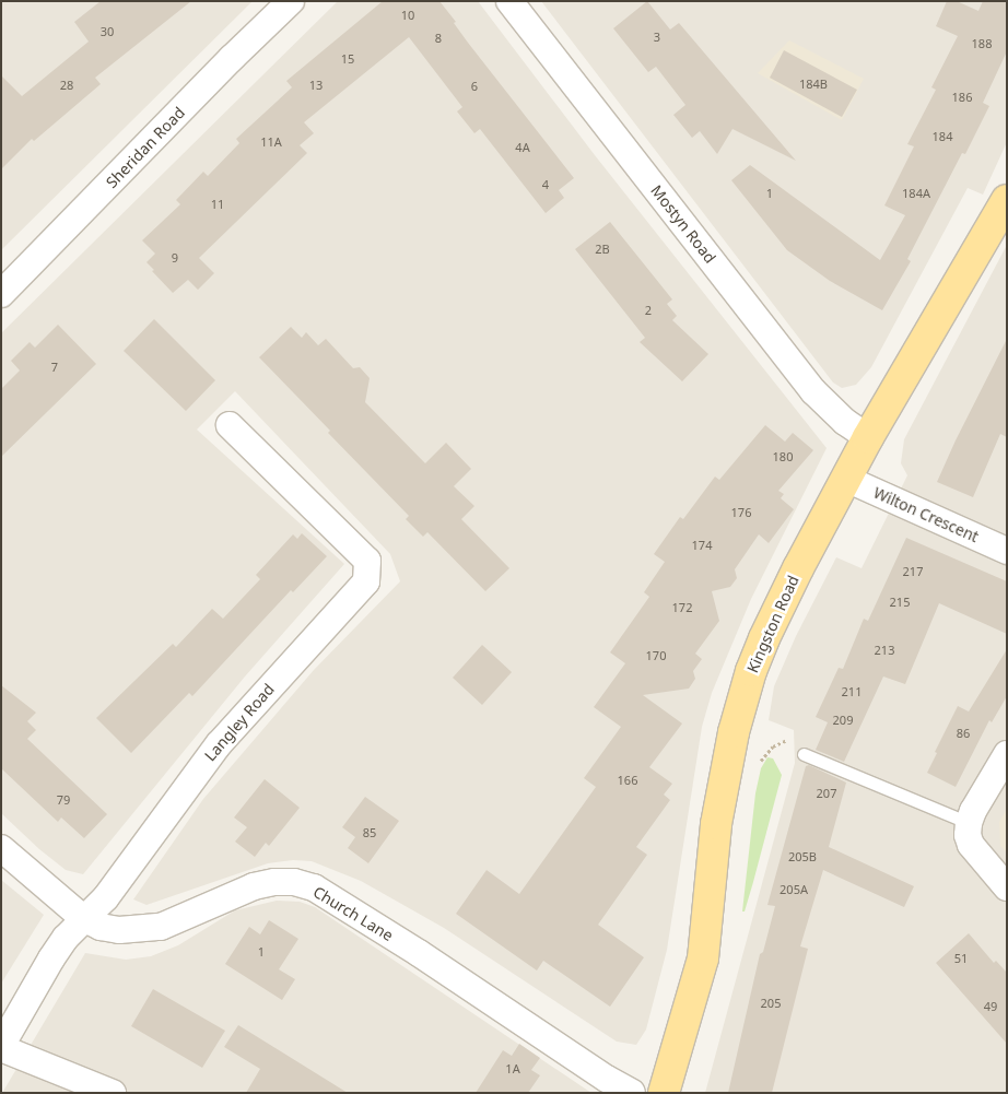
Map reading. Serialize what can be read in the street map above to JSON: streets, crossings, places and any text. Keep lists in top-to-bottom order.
{
  "streets": {
    "main road": ["Kingston Road"],
    "street": [
      "Sheridan Road",
      "Mostyn Road",
      "Wilton Crescent",
      "Langley Road",
      "Church Lane"
    ]
  },
  "crossings": [
    ["Mostyn Road", "Kingston Road"],
    ["Wilton Crescent", "Kingston Road"],
    ["Langley Road", "Church Lane"]
  ],
  "house_numbers": [
    "10",
    "30",
    "3",
    "8",
    "188",
    "15",
    "184B",
    "28",
    "13",
    "6",
    "186",
    "184",
    "11A",
    "4A",
    "4",
    "1",
    "184A",
    "11",
    "2B",
    "9",
    "2",
    "7",
    "180",
    "176",
    "174",
    "217",
    "215",
    "172",
    "213",
    "170",
    "211",
    "209",
    "86",
    "166",
    "207",
    "79",
    "85",
    "205B",
    "205A",
    "1",
    "51",
    "205",
    "49",
    "1A"
  ]
}
